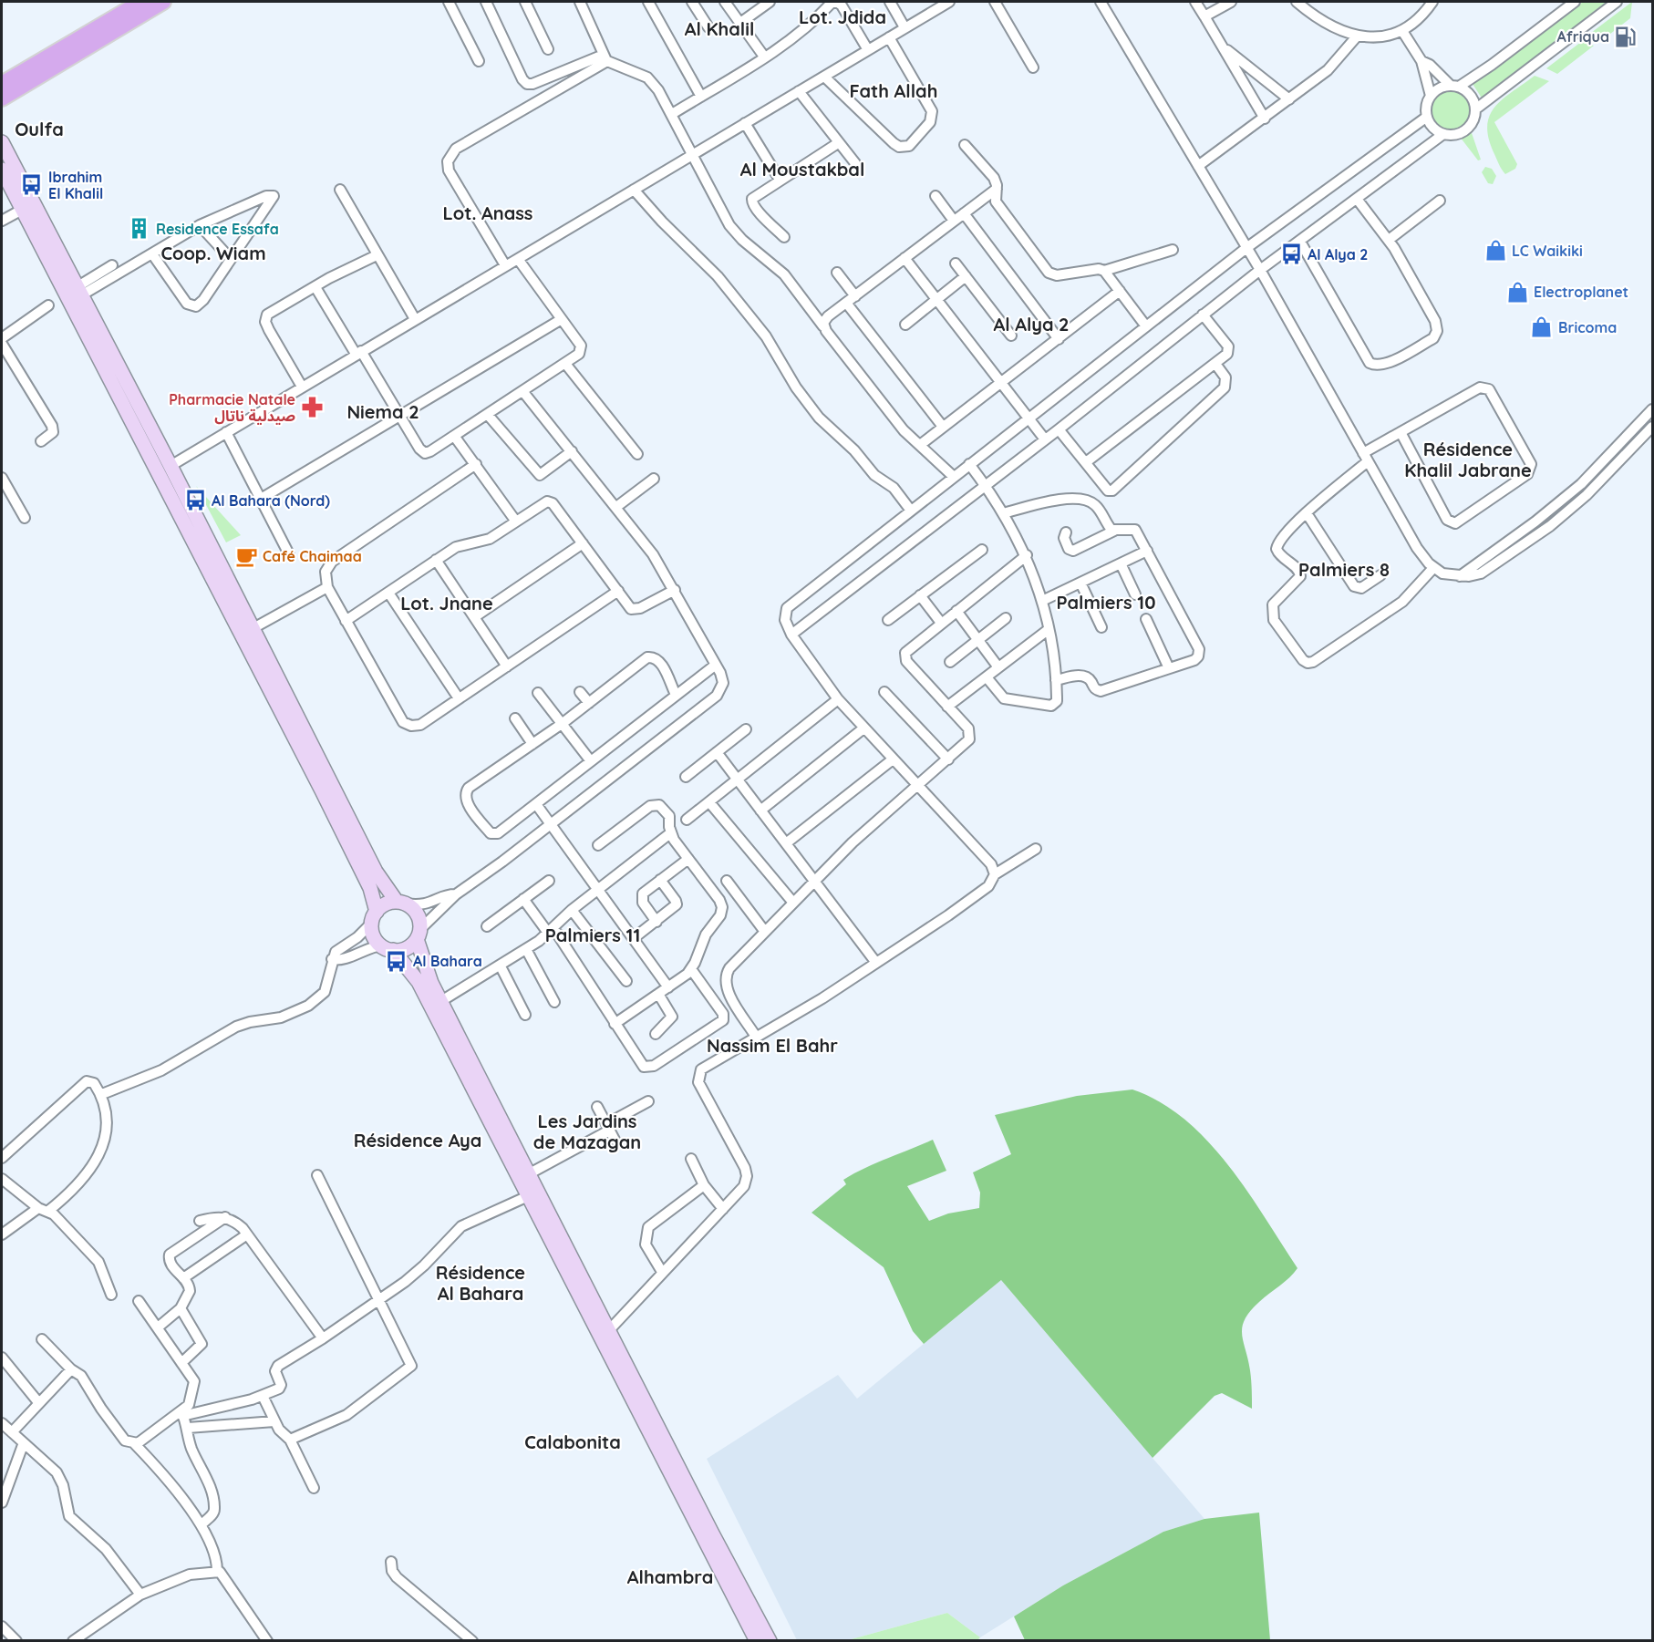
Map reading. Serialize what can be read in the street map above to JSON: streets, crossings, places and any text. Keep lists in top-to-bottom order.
{
  "districts": [
    "Lot. Jdida",
    "Al Khalil",
    "Fath Allah",
    "Oulfa",
    "Al Moustakbal",
    "Lot. Anass",
    "Coop. Wiam",
    "Al Alya 2",
    "Niema 2",
    "Résidence Khalil Jabrane",
    "Palmiers 8",
    "Palmiers 10",
    "Lot. Jnane",
    "Palmiers 11",
    "Nassim El Bahr",
    "Les Jardins de Mazagan",
    "Résidence Aya",
    "Résidence Al Bahara",
    "Calabonita",
    "Alhambra"
  ],
  "places": {
    "fuel station": ["Afriqua"],
    "bus stop": [
      "Ibrahim El Khalil",
      "Al Alya 2",
      "Al Bahara (Nord)",
      "Al Bahara"
    ],
    "building": ["Residence Essafa"],
    "shop": ["LC Waikiki", "Electroplanet", "Bricoma"],
    "pharmacy": ["Pharmacie Natale صيدلية ناتال"],
    "cafe": ["Café Chaimaa"]
  }
}
